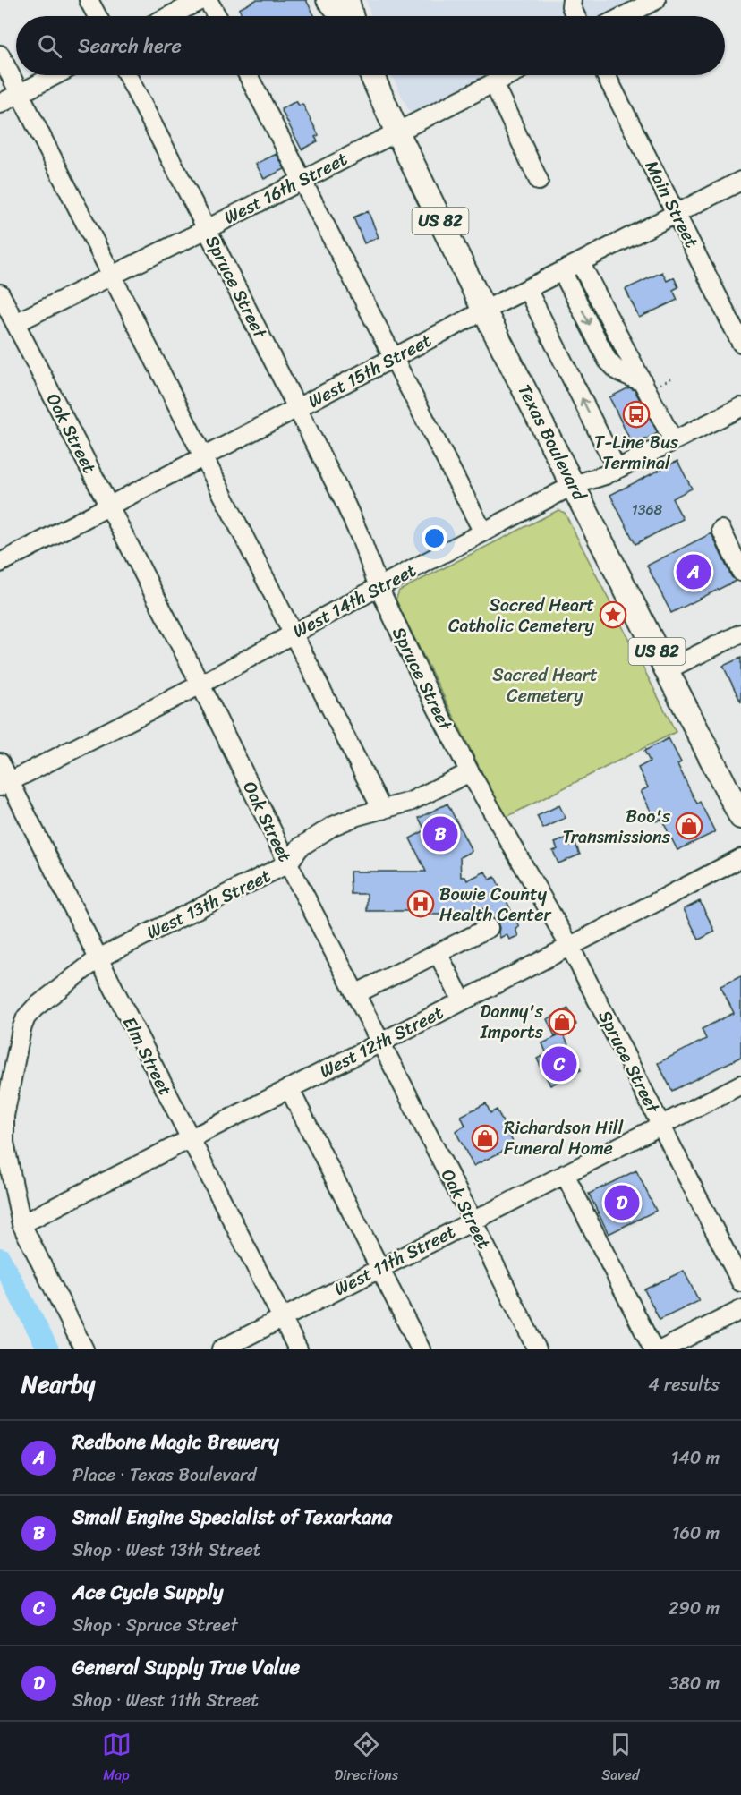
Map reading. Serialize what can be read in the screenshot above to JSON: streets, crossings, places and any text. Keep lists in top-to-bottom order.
{
  "streets": {
    "main road": ["US 82", "Texas Boulevard"],
    "street": [
      "West 16th Street",
      "Main Street",
      "Spruce Street",
      "West 15th Street",
      "Oak Street",
      "West 14th Street",
      "West 13th Street",
      "West 12th Street",
      "Elm Street",
      "West 11th Street"
    ]
  },
  "crossings": [
    ["West 16th Street", "Spruce Street"],
    ["West 16th Street", "Oak Street"],
    ["West 16th Street", "Texas Boulevard"],
    ["Main Street", "West 15th Street"],
    ["Spruce Street", "West 15th Street"],
    ["Spruce Street", "West 14th Street"],
    ["Spruce Street", "West 13th Street"],
    ["Spruce Street", "West 12th Street"],
    ["Spruce Street", "West 11th Street"],
    ["West 15th Street", "Oak Street"],
    ["West 15th Street", "Texas Boulevard"],
    ["Oak Street", "West 14th Street"],
    ["Oak Street", "West 13th Street"],
    ["Oak Street", "West 12th Street"],
    ["Oak Street", "West 11th Street"],
    ["Texas Boulevard", "West 14th Street"],
    ["West 14th Street", "Elm Street"],
    ["West 13th Street", "West 12th Street"],
    ["West 13th Street", "Elm Street"],
    ["West 12th Street", "Elm Street"],
    ["Elm Street", "West 11th Street"]
  ],
  "parks": ["Sacred Heart Cemetery"],
  "places": {
    "bus stop": ["T-Line Bus Terminal"],
    "place": ["Sacred Heart Catholic Cemetery"],
    "shop": ["Boo's Transmissions", "Danny's Imports", "Richardson Hill Funeral Home"],
    "hospital": ["Bowie County Health Center"]
  },
  "house_numbers": ["1368"],
  "page": {
    "search": "Search here",
    "pins": [
      "A",
      "B",
      "C",
      "D"
    ],
    "heading": ["Nearby", "4 results"],
    "list": [
      {
        "mark": "A",
        "name": "Redbone Magic Brewery",
        "note": "Place · Texas Boulevard",
        "value": "140 m"
      },
      {
        "mark": "B",
        "name": "Small Engine Specialist of Texarkana",
        "note": "Shop · West 13th Street",
        "value": "160 m"
      },
      {
        "mark": "C",
        "name": "Ace Cycle Supply",
        "note": "Shop · Spruce Street",
        "value": "290 m"
      },
      {
        "mark": "D",
        "name": "General Supply True Value",
        "note": "Shop · West 11th Street",
        "value": "380 m"
      }
    ],
    "nav": ["Map", "Directions", "Saved"]
  }
}
